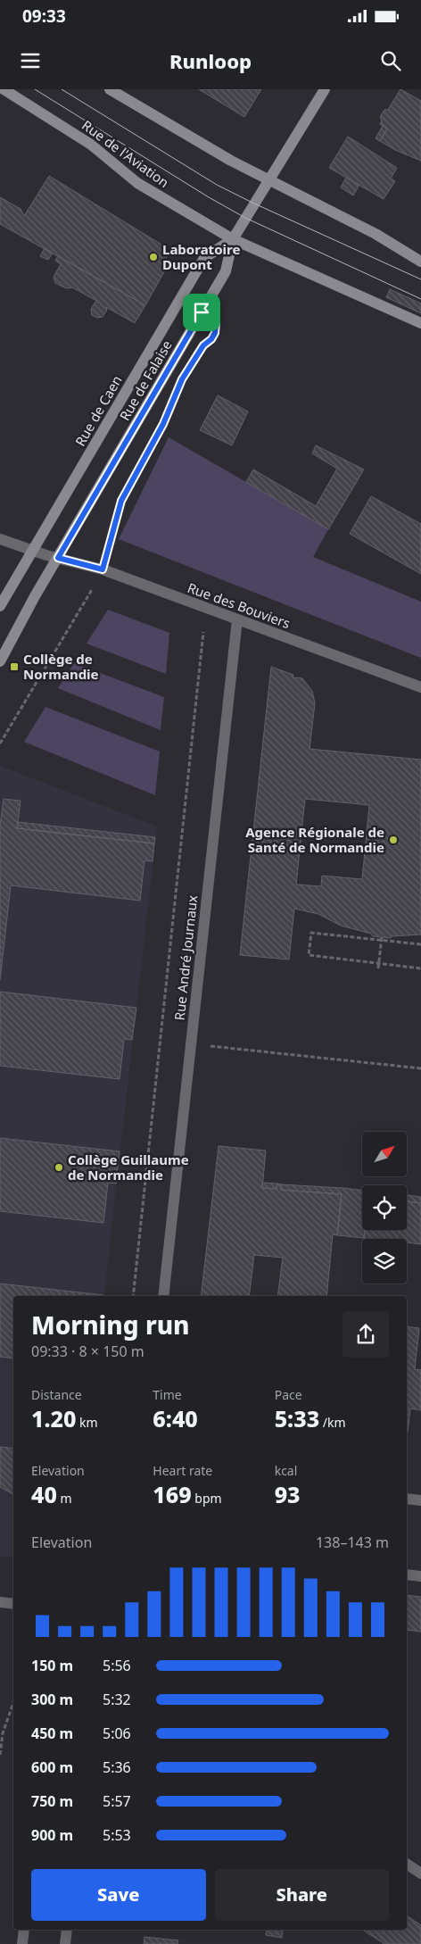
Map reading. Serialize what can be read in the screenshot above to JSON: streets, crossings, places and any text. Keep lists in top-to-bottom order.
{
  "streets": {
    "main road": ["Rue de l'Aviation", "Rue de Falaise", "Rue de Caen"],
    "street": ["Rue des Bouviers", "Rue André Journaux"]
  },
  "crossings": [
    ["Rue de l'Aviation", "Rue de Falaise"],
    ["Rue de l'Aviation", "Rue de Caen"],
    ["Rue de Falaise", "Rue de Caen"],
    ["Rue de Falaise", "Rue des Bouviers"],
    ["Rue de Caen", "Rue des Bouviers"],
    ["Rue des Bouviers", "Rue André Journaux"]
  ],
  "places": {
    "other": ["Laboratoire Dupont", "Agence Régionale de Santé de Normandie", "Collège Guillaume de Normandie"],
    "transit": ["Collège de Normandie"]
  },
  "north": "top right",
  "page": {
    "status": "09:33",
    "header": "Runloop",
    "heading": ["Morning run", "09:33 · 8 × 150 m"],
    "stats": [
      ["Distance", "1.20 km"],
      ["Time", "6:40"],
      ["Pace", "5:33 /km"],
      ["Elevation", "40 m"],
      ["Heart rate", "169 bpm"],
      ["kcal", "93"]
    ],
    "chart": ["Elevation", "138–143 m"],
    "list": [
      {
        "name": "150 m",
        "note": "5:56"
      },
      {
        "name": "300 m",
        "note": "5:32"
      },
      {
        "name": "450 m",
        "note": "5:06"
      },
      {
        "name": "600 m",
        "note": "5:36"
      },
      {
        "name": "750 m",
        "note": "5:57"
      },
      {
        "name": "900 m",
        "note": "5:53"
      }
    ],
    "buttons": ["Save", "Share"]
  }
}
